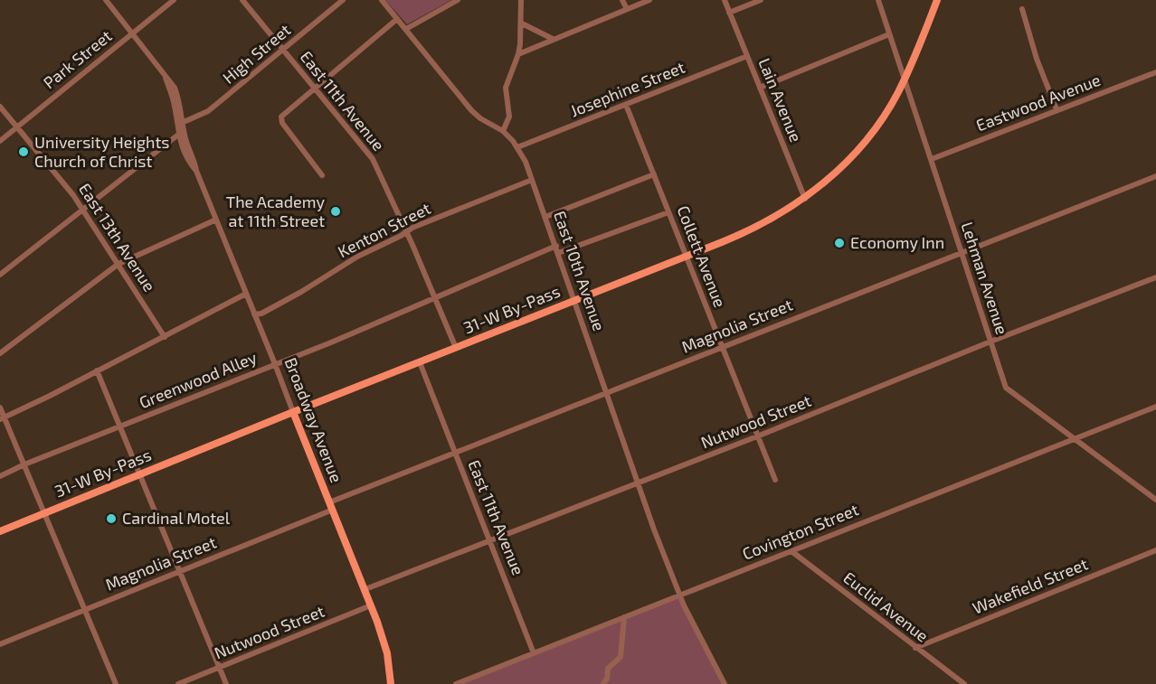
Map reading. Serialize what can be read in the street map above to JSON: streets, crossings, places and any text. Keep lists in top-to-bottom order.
{
  "streets": {
    "main road": ["31-W By-Pass", "Broadway Avenue"],
    "street": [
      "High Street",
      "Park Street",
      "Josephine Street",
      "Lain Avenue",
      "East 11th Avenue",
      "Eastwood Avenue",
      "Kenton Street",
      "East 13th Avenue",
      "Collett Avenue",
      "East 10th Avenue",
      "Lehman Avenue",
      "Magnolia Street",
      "Greenwood Alley",
      "Nutwood Street",
      "Covington Street",
      "Wakefield Street",
      "Euclid Avenue"
    ]
  },
  "crossings": [
    ["High Street", "East 11th Avenue"],
    ["High Street", "Broadway Avenue"],
    ["Park Street", "East 13th Avenue"],
    ["Josephine Street", "Lain Avenue"],
    ["Josephine Street", "Collett Avenue"],
    ["Josephine Street", "East 10th Avenue"],
    ["Lain Avenue", "31-W By-Pass"],
    ["East 11th Avenue", "Kenton Street"],
    ["East 11th Avenue", "31-W By-Pass"],
    ["East 11th Avenue", "Magnolia Street"],
    ["East 11th Avenue", "Greenwood Alley"],
    ["East 11th Avenue", "Nutwood Street"],
    ["East 11th Avenue", "Covington Street"],
    ["Eastwood Avenue", "Lehman Avenue"],
    ["Kenton Street", "East 10th Avenue"],
    ["Kenton Street", "Broadway Avenue"],
    ["Collett Avenue", "31-W By-Pass"],
    ["Collett Avenue", "Magnolia Street"],
    ["Collett Avenue", "Nutwood Street"],
    ["East 10th Avenue", "31-W By-Pass"],
    ["East 10th Avenue", "Magnolia Street"],
    ["East 10th Avenue", "Greenwood Alley"],
    ["East 10th Avenue", "Nutwood Street"],
    ["East 10th Avenue", "Covington Street"],
    ["Lehman Avenue", "31-W By-Pass"],
    ["Lehman Avenue", "Magnolia Street"],
    ["Lehman Avenue", "Nutwood Street"],
    ["Lehman Avenue", "Covington Street"],
    ["31-W By-Pass", "Broadway Avenue"],
    ["Magnolia Street", "Broadway Avenue"],
    ["Greenwood Alley", "Broadway Avenue"],
    ["Broadway Avenue", "Nutwood Street"],
    ["Covington Street", "Euclid Avenue"],
    ["Wakefield Street", "Euclid Avenue"]
  ],
  "places": [
    "University Heights Church of Christ",
    "The Academy at 11th Street",
    "Economy Inn",
    "Cardinal Motel"
  ]
}
